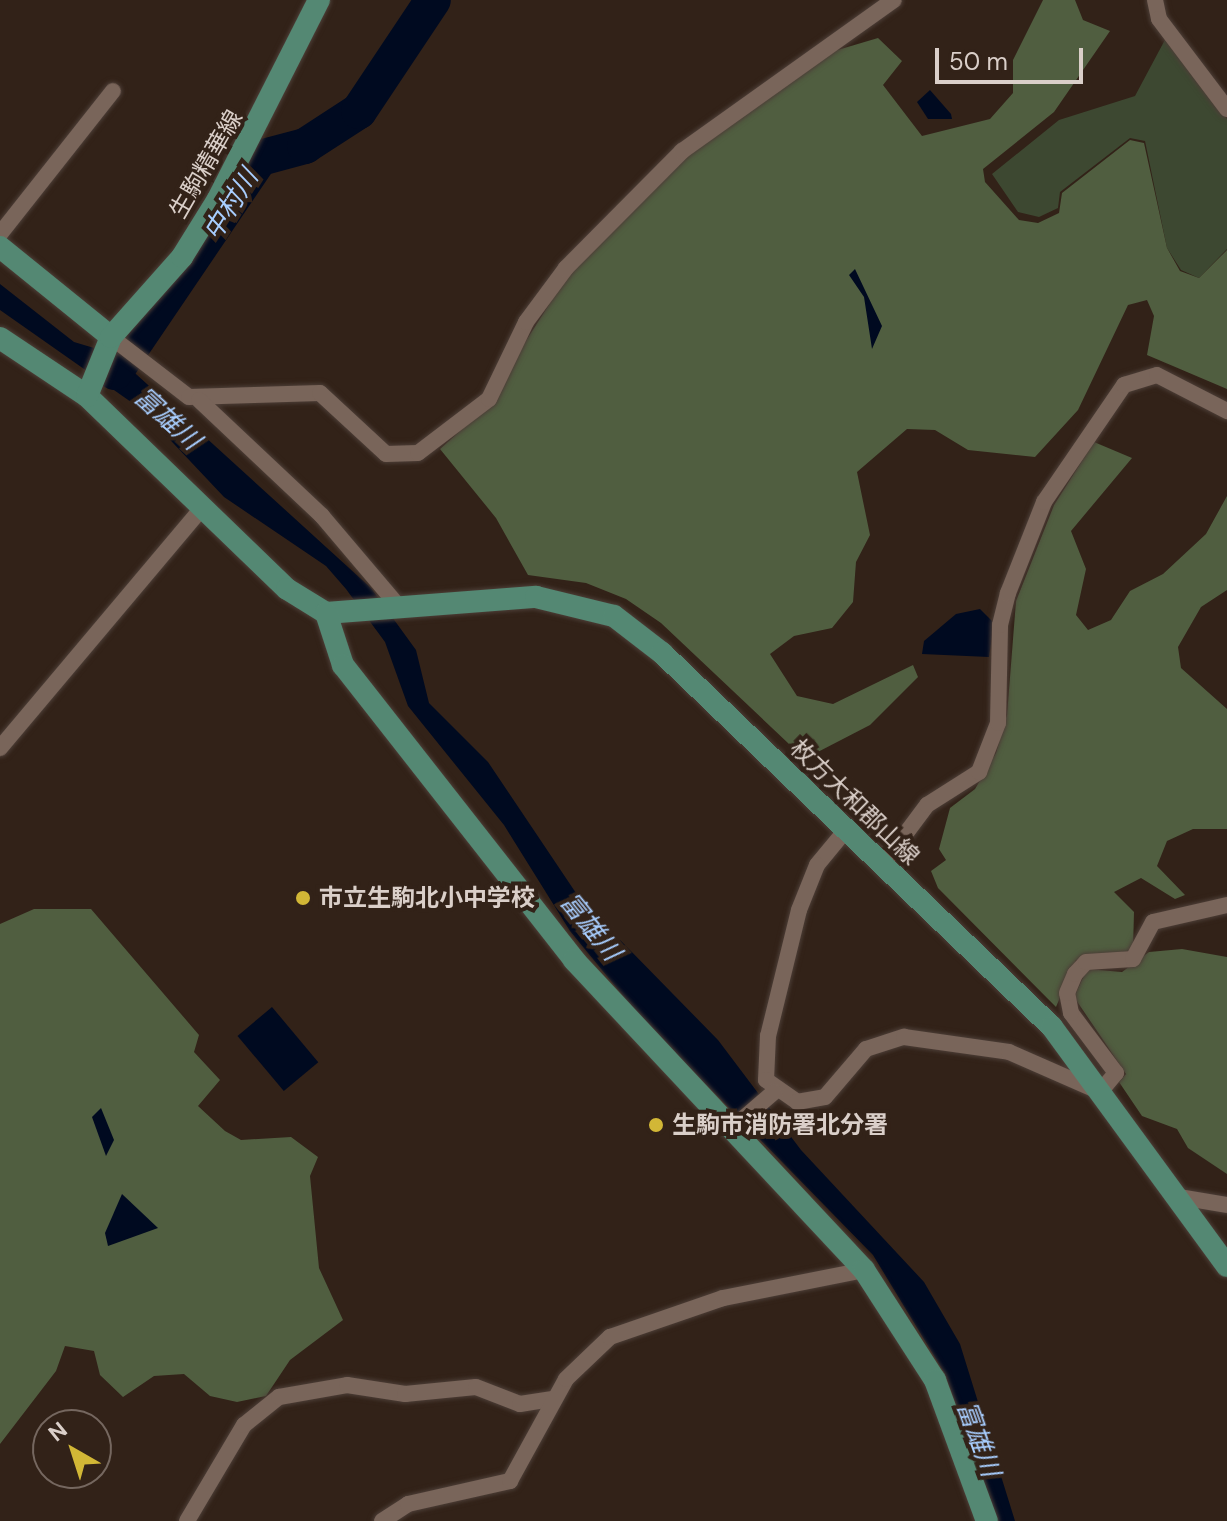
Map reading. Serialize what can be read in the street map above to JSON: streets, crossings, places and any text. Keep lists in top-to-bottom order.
{
  "streets": {
    "main road": ["生駒精華線", "枚方大和郡山線"]
  },
  "water": ["中村川", "富雄川"],
  "places": ["市立生駒北小中学校", "生駒市消防署北分署"],
  "scale_bar": "50 m",
  "north": "top left"
}
